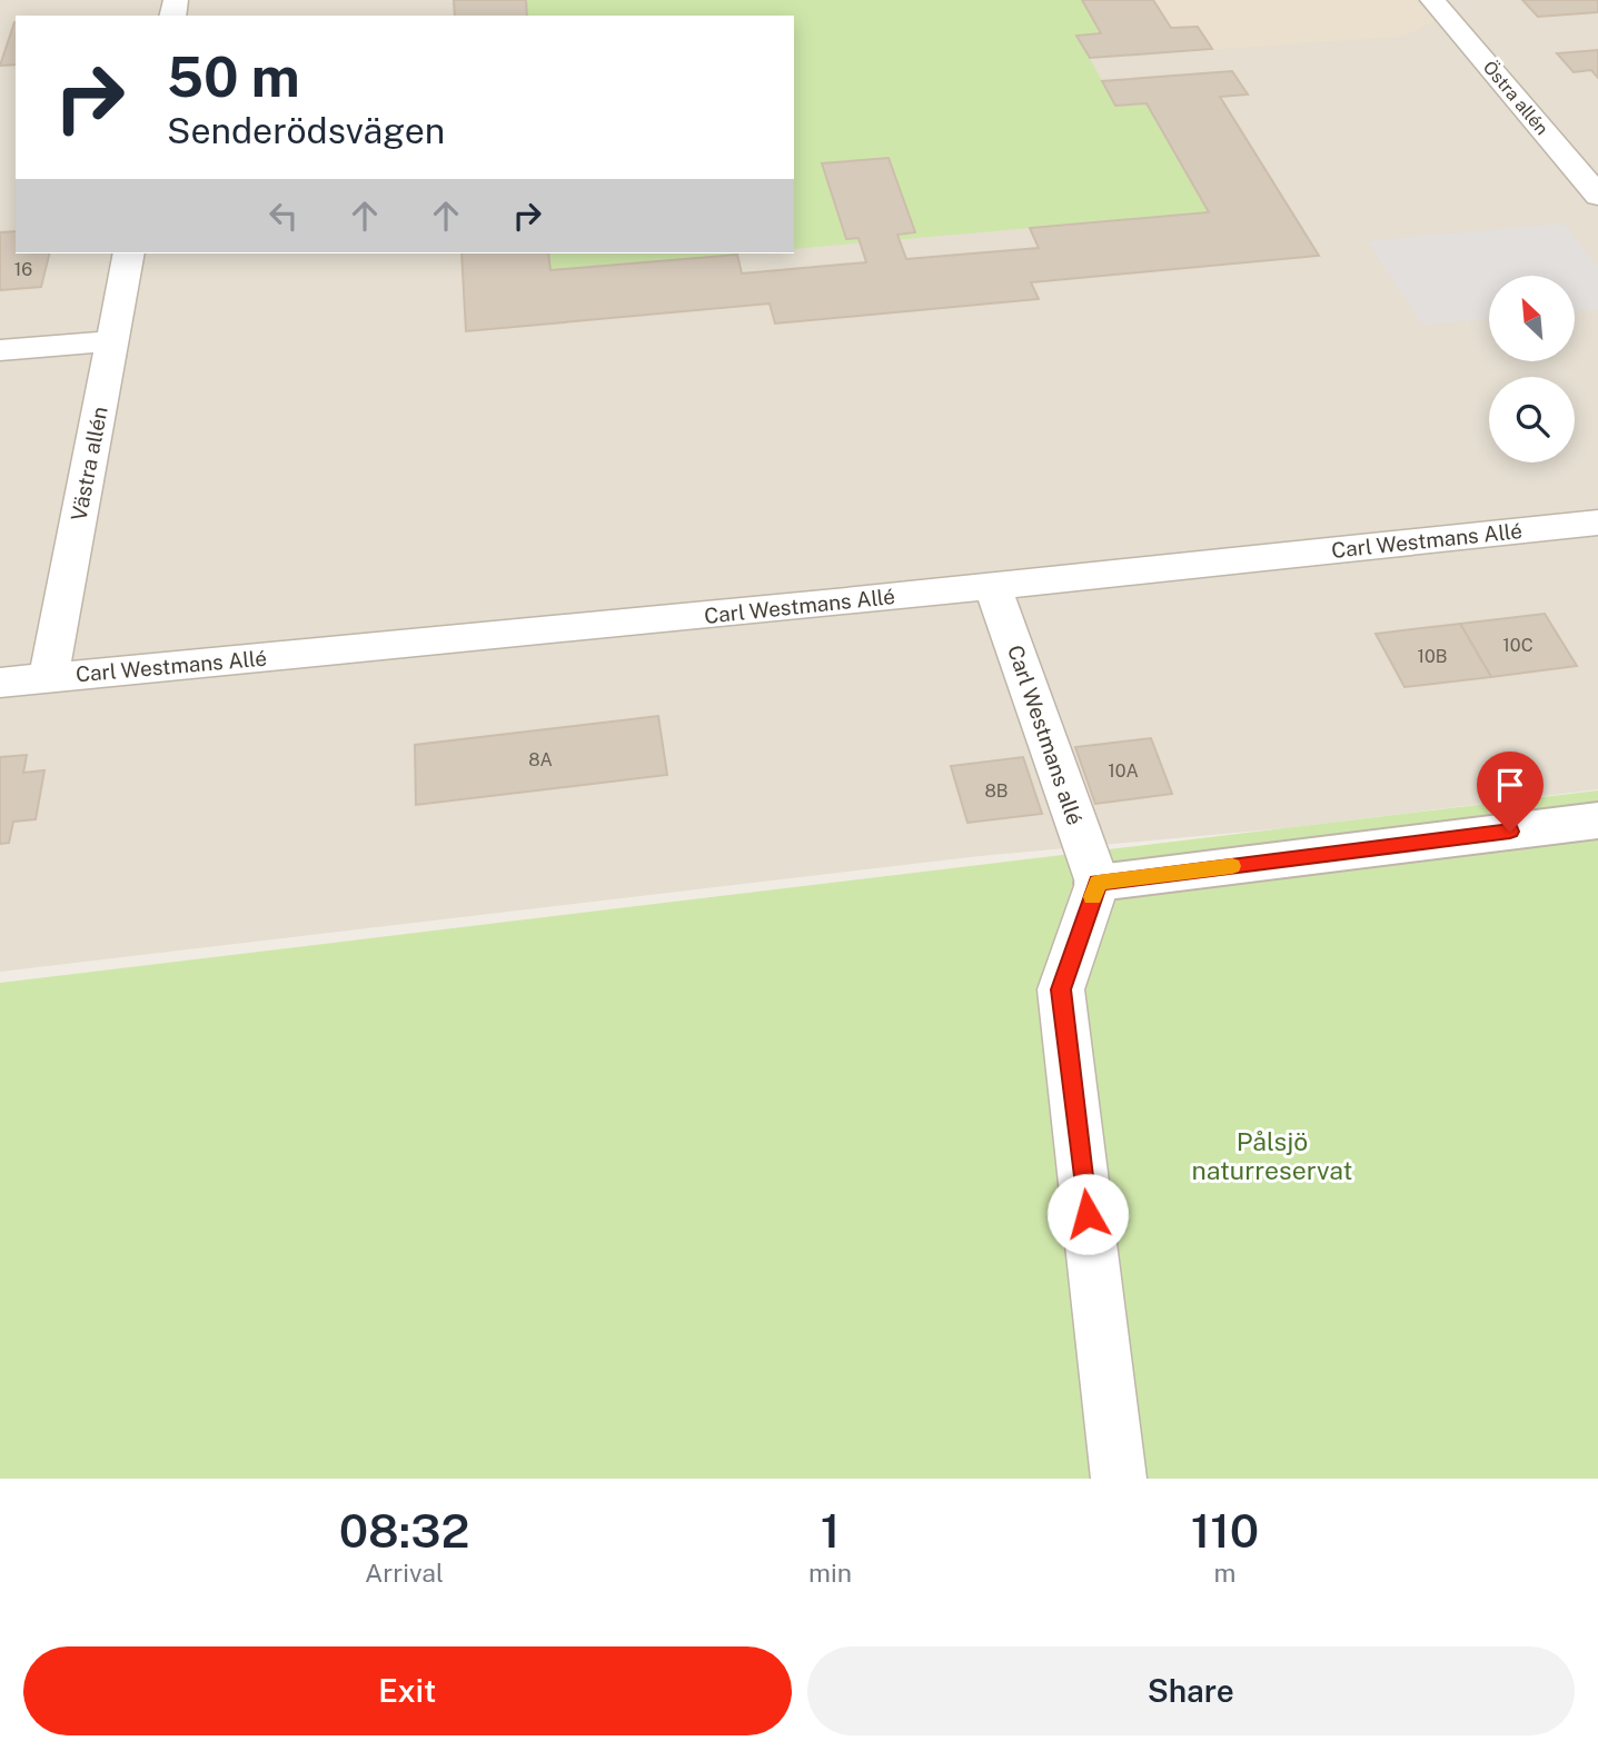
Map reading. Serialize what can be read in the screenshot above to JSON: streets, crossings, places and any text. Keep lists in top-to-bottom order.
{
  "streets": {
    "street": [
      "Östra allén",
      "Västra allén",
      "Carl Westmans Allé",
      "Carl Westmans allé"
    ]
  },
  "crossings": [
    ["Västra allén", "Carl Westmans Allé"],
    ["Carl Westmans Allé", "Carl Westmans allé"]
  ],
  "parks": ["Pålsjö naturreservat"],
  "house_numbers": [
    "16",
    "10C",
    "10B",
    "8A",
    "10A",
    "8B"
  ],
  "north": "top left",
  "page": {
    "turn": ["50 m", "Senderödsvägen"],
    "eta": [
      "08:32",
      "Arrival",
      "1",
      "min",
      "110",
      "m"
    ],
    "buttons": ["Exit", "Share"]
  }
}
